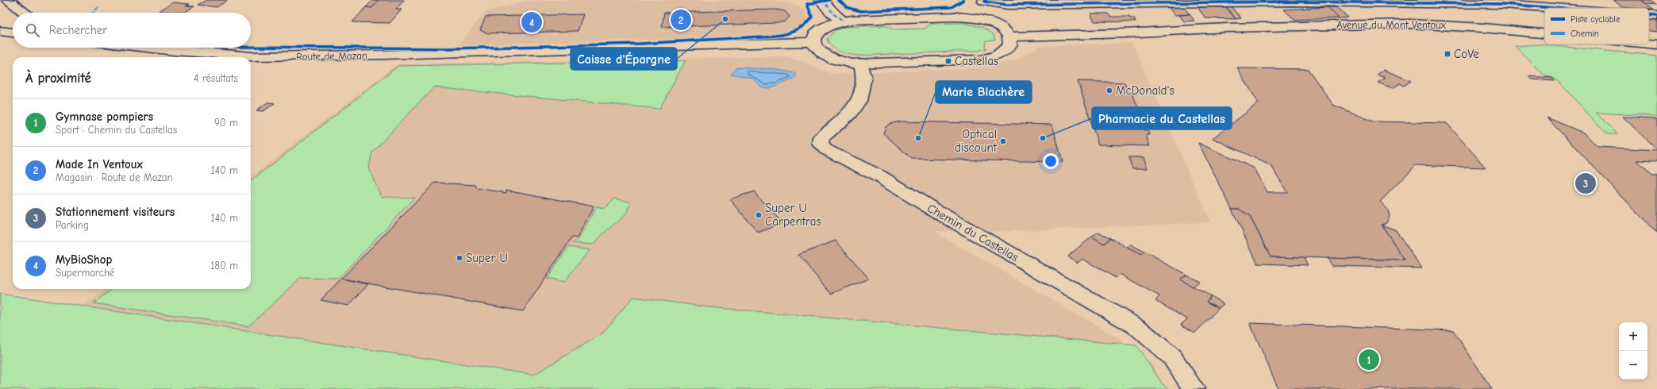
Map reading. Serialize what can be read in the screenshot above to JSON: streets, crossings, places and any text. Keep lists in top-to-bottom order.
{
  "streets": {
    "main road": ["Avenue du Mont Ventoux", "Route de Mazan", "Chemin du Castellas"]
  },
  "places": {
    "other": [
      "Caisse d'Épargne",
      "McDonald's",
      "Marie Blachère",
      "Pharmacie du Castellas",
      "Optical discount",
      "Super U Carpentras",
      "Super U"
    ],
    "transit": ["CoVe", "Castellas"]
  },
  "legend": ["Piste cyclable", "Chemin"],
  "page": {
    "pins": [
      "2",
      "4",
      "3",
      "1"
    ],
    "search": "Rechercher",
    "heading": ["À proximité", "4 résultats"],
    "list": [
      {
        "mark": "1",
        "name": "Gymnase pompiers",
        "note": "Sport · Chemin du Castellas",
        "value": "90 m"
      },
      {
        "mark": "2",
        "name": "Made In Ventoux",
        "note": "Magasin · Route de Mazan",
        "value": "140 m"
      },
      {
        "mark": "3",
        "name": "Stationnement visiteurs",
        "note": "Parking",
        "value": "140 m"
      },
      {
        "mark": "4",
        "name": "MyBioShop",
        "note": "Supermarché",
        "value": "180 m"
      }
    ],
    "map_buttons": ["+", "−"]
  }
}
